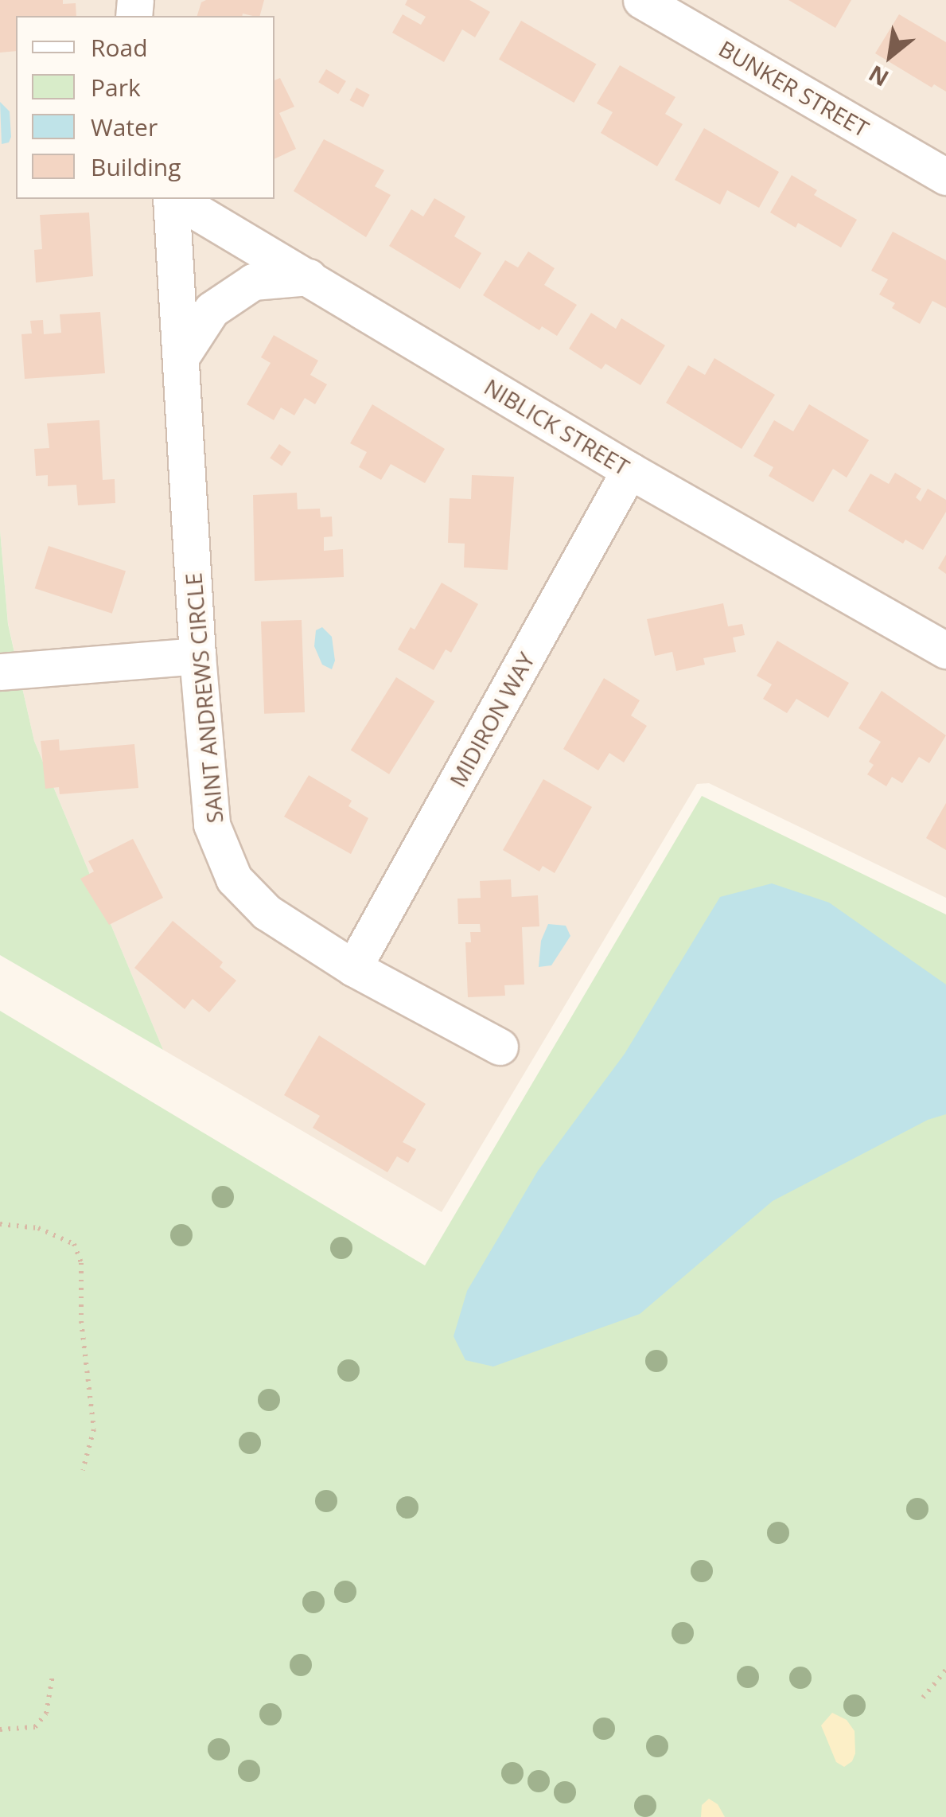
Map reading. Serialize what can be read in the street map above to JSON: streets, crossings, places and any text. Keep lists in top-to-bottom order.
{
  "streets": {
    "street": [
      "BUNKER STREET",
      "NIBLICK STREET",
      "SAINT ANDREWS CIRCLE",
      "MIDIRON WAY"
    ]
  },
  "crossings": [
    ["NIBLICK STREET", "MIDIRON WAY"],
    ["SAINT ANDREWS CIRCLE", "MIDIRON WAY"]
  ],
  "legend": [
    "Road",
    "Park",
    "Water",
    "Building"
  ],
  "north": "bottom left"
}
